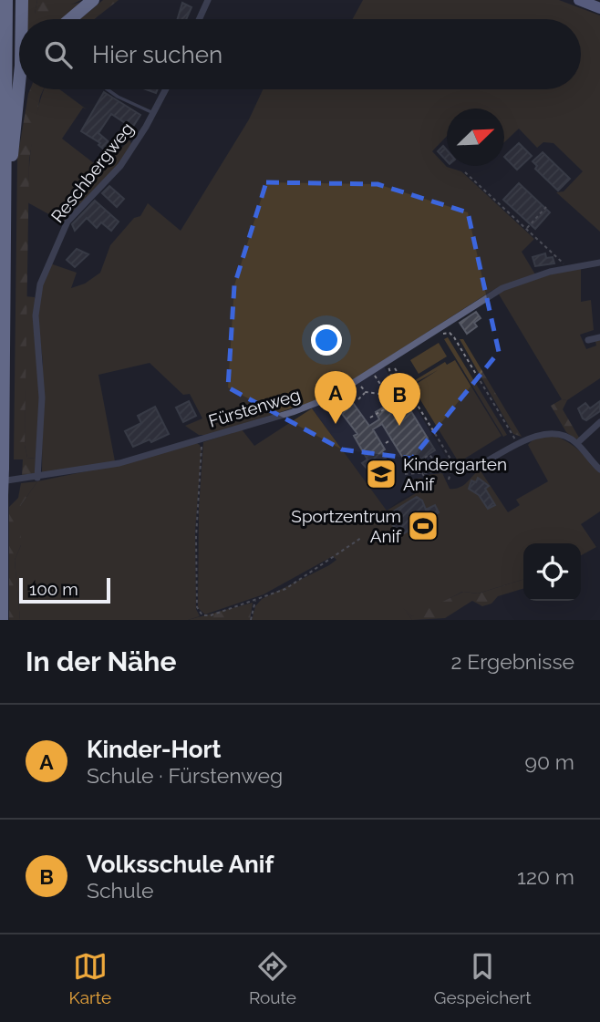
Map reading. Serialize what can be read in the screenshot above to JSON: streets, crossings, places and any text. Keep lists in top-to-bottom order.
{
  "streets": {
    "street": ["Reschbergweg", "Fürstenweg"]
  },
  "crossings": [
    ["Reschbergweg", "Fürstenweg"]
  ],
  "places": {
    "school or university": ["Kindergarten Anif"],
    "sports": ["Sportzentrum Anif"]
  },
  "scale_bar": "100 m",
  "north": "top right",
  "page": {
    "search": "Hier suchen",
    "pins": ["A", "B"],
    "scale": "100 m",
    "heading": ["In der Nähe", "2 Ergebnisse"],
    "list": [
      {
        "mark": "A",
        "name": "Kinder-Hort",
        "note": "Schule · Fürstenweg",
        "value": "90 m"
      },
      {
        "mark": "B",
        "name": "Volksschule Anif",
        "note": "Schule",
        "value": "120 m"
      }
    ],
    "nav": ["Karte", "Route", "Gespeichert"]
  }
}
